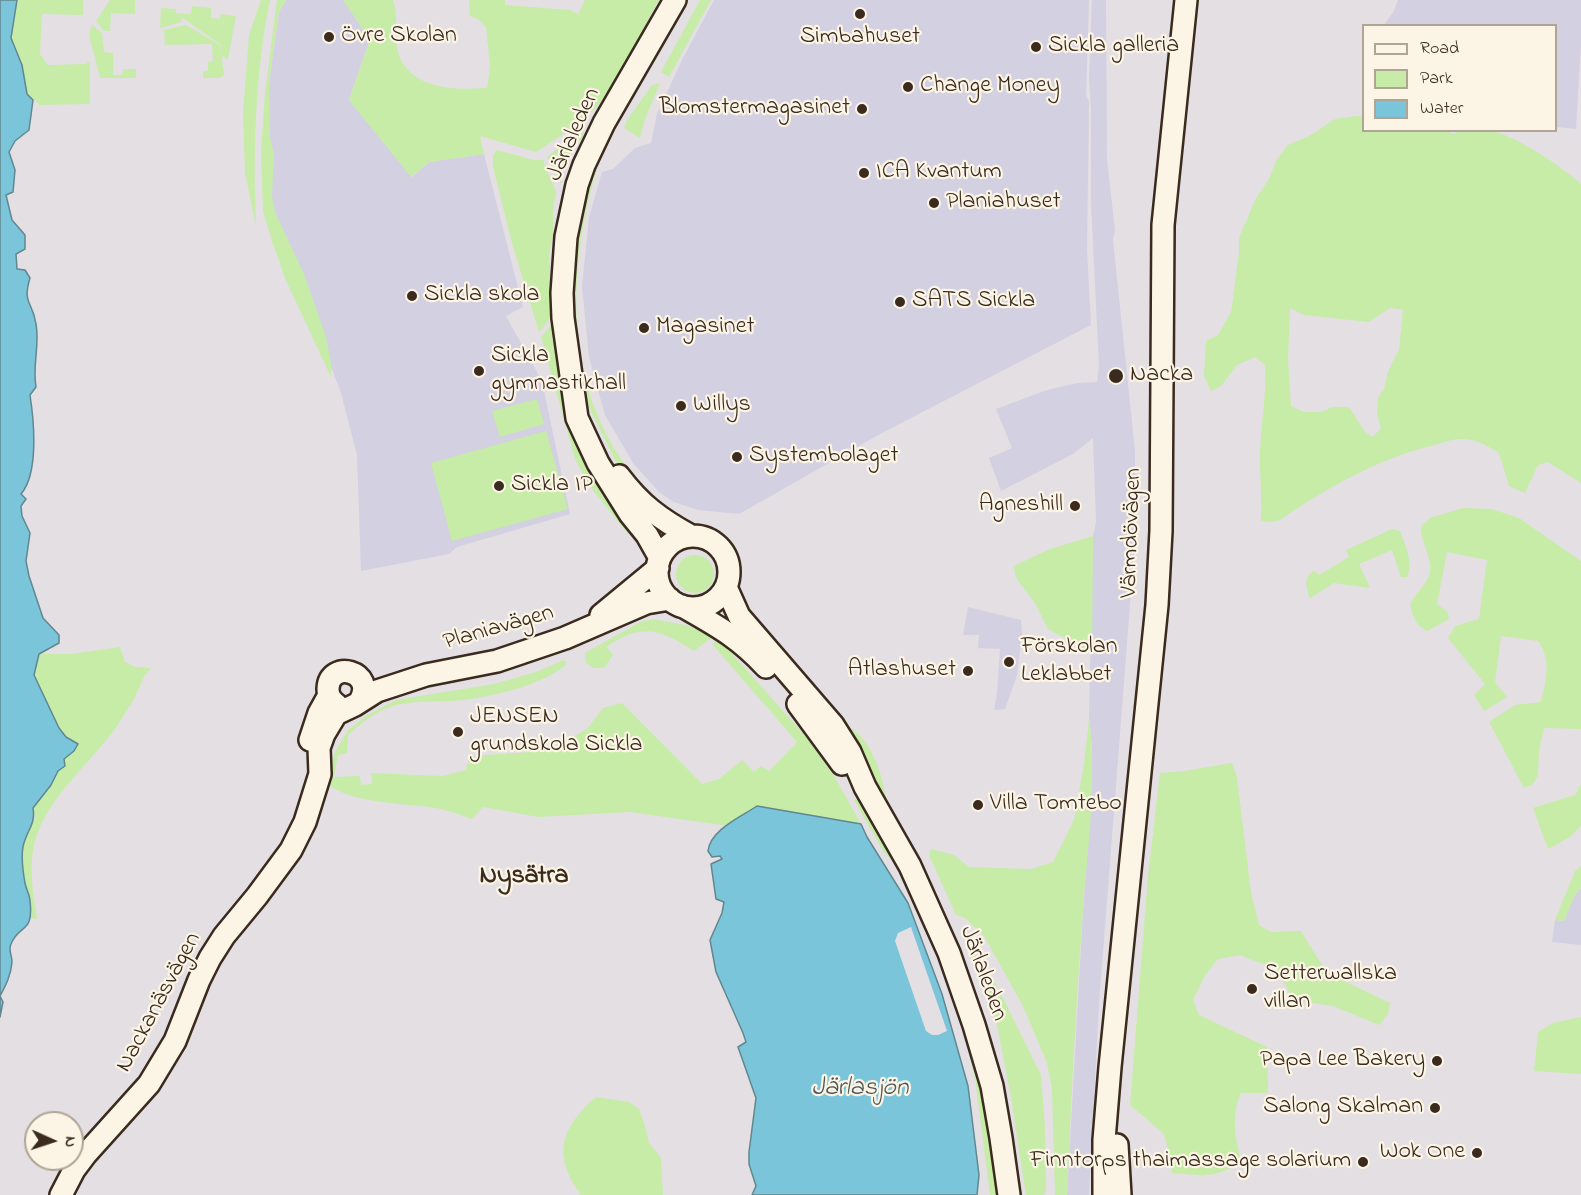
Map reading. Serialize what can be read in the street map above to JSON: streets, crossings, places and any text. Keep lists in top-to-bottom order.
{
  "streets": {
    "main road": [
      "Järlaleden",
      "Värmdövägen",
      "Planiavägen",
      "Nackanäsvägen"
    ]
  },
  "crossings": [
    ["Järlaleden", "Planiavägen"],
    ["Planiavägen", "Nackanäsvägen"]
  ],
  "districts": ["Nysätra"],
  "water": ["Järlasjön"],
  "places": [
    "Simbahuset",
    "Övre Skolan",
    "Sickla galleria",
    "Change Money",
    "Blomstermagasinet",
    "ICA Kvantum",
    "Planiahuset",
    "Sickla skola",
    "SATS Sickla",
    "Magasinet",
    "Sickla gymnastikhall",
    "Nacka",
    "Willys",
    "Systembolaget",
    "Sickla IP",
    "Agneshill",
    "Förskolan Leklabbet",
    "Atlashuset",
    "JENSEN grundskola Sickla",
    "Villa Tomtebo",
    "Setterwallska villan",
    "Papa Lee Bakery",
    "Salong Skalman",
    "Wok One",
    "Finntorps thaimassage solarium"
  ],
  "legend": ["Road", "Park", "Water"],
  "north": "right"
}
